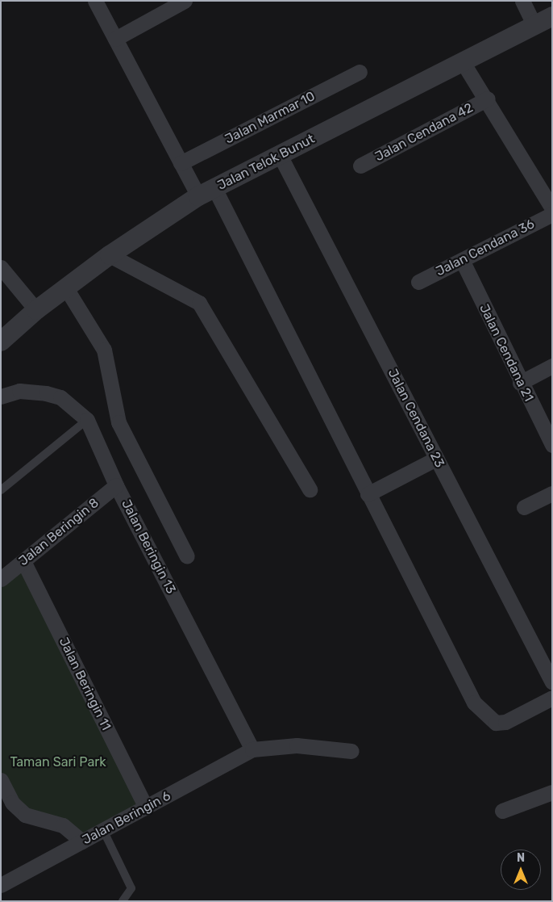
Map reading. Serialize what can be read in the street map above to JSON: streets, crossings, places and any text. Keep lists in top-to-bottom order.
{
  "streets": {
    "street": [
      "Jalan Marmar 10",
      "Jalan Cendana 42",
      "Jalan Telok Bunut",
      "Jalan Cendana 36",
      "Jalan Cendana 21",
      "Jalan Cendana 23",
      "Jalan Beringin 8",
      "Jalan Beringin 13",
      "Jalan Beringin 11",
      "Jalan Beringin 6"
    ]
  },
  "crossings": [
    ["Jalan Telok Bunut", "Jalan Cendana 23"],
    ["Jalan Cendana 36", "Jalan Cendana 21"],
    ["Jalan Beringin 8", "Jalan Beringin 13"],
    ["Jalan Beringin 8", "Jalan Beringin 11"],
    ["Jalan Beringin 13", "Jalan Beringin 6"],
    ["Jalan Beringin 11", "Jalan Beringin 6"]
  ],
  "parks": ["Taman Sari Park"],
  "north": "top"
}
